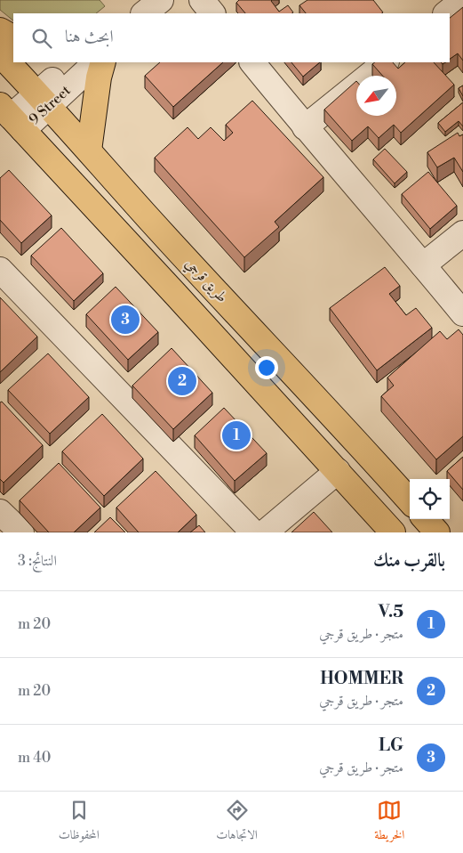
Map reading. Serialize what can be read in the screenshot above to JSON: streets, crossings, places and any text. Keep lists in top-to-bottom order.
{
  "streets": {
    "highway": ["طريق قرجي"],
    "street": ["9 Street"]
  },
  "crossings": [
    ["9 Street", "طريق قرجي"]
  ],
  "north": "bottom left",
  "page": {
    "search": "ابحث هنا",
    "pins": ["3", "2", "1"],
    "heading": ["بالقرب منك", "النتائج: 3"],
    "list": [
      {
        "mark": "1",
        "name": "V.5",
        "note": "متجر · طريق قرجي",
        "value": "20 m"
      },
      {
        "mark": "2",
        "name": "HOMMER",
        "note": "متجر · طريق قرجي",
        "value": "20 m"
      },
      {
        "mark": "3",
        "name": "LG",
        "note": "متجر · طريق قرجي",
        "value": "40 m"
      }
    ],
    "nav": ["الخريطة", "الاتجاهات", "المحفوظات"]
  }
}
